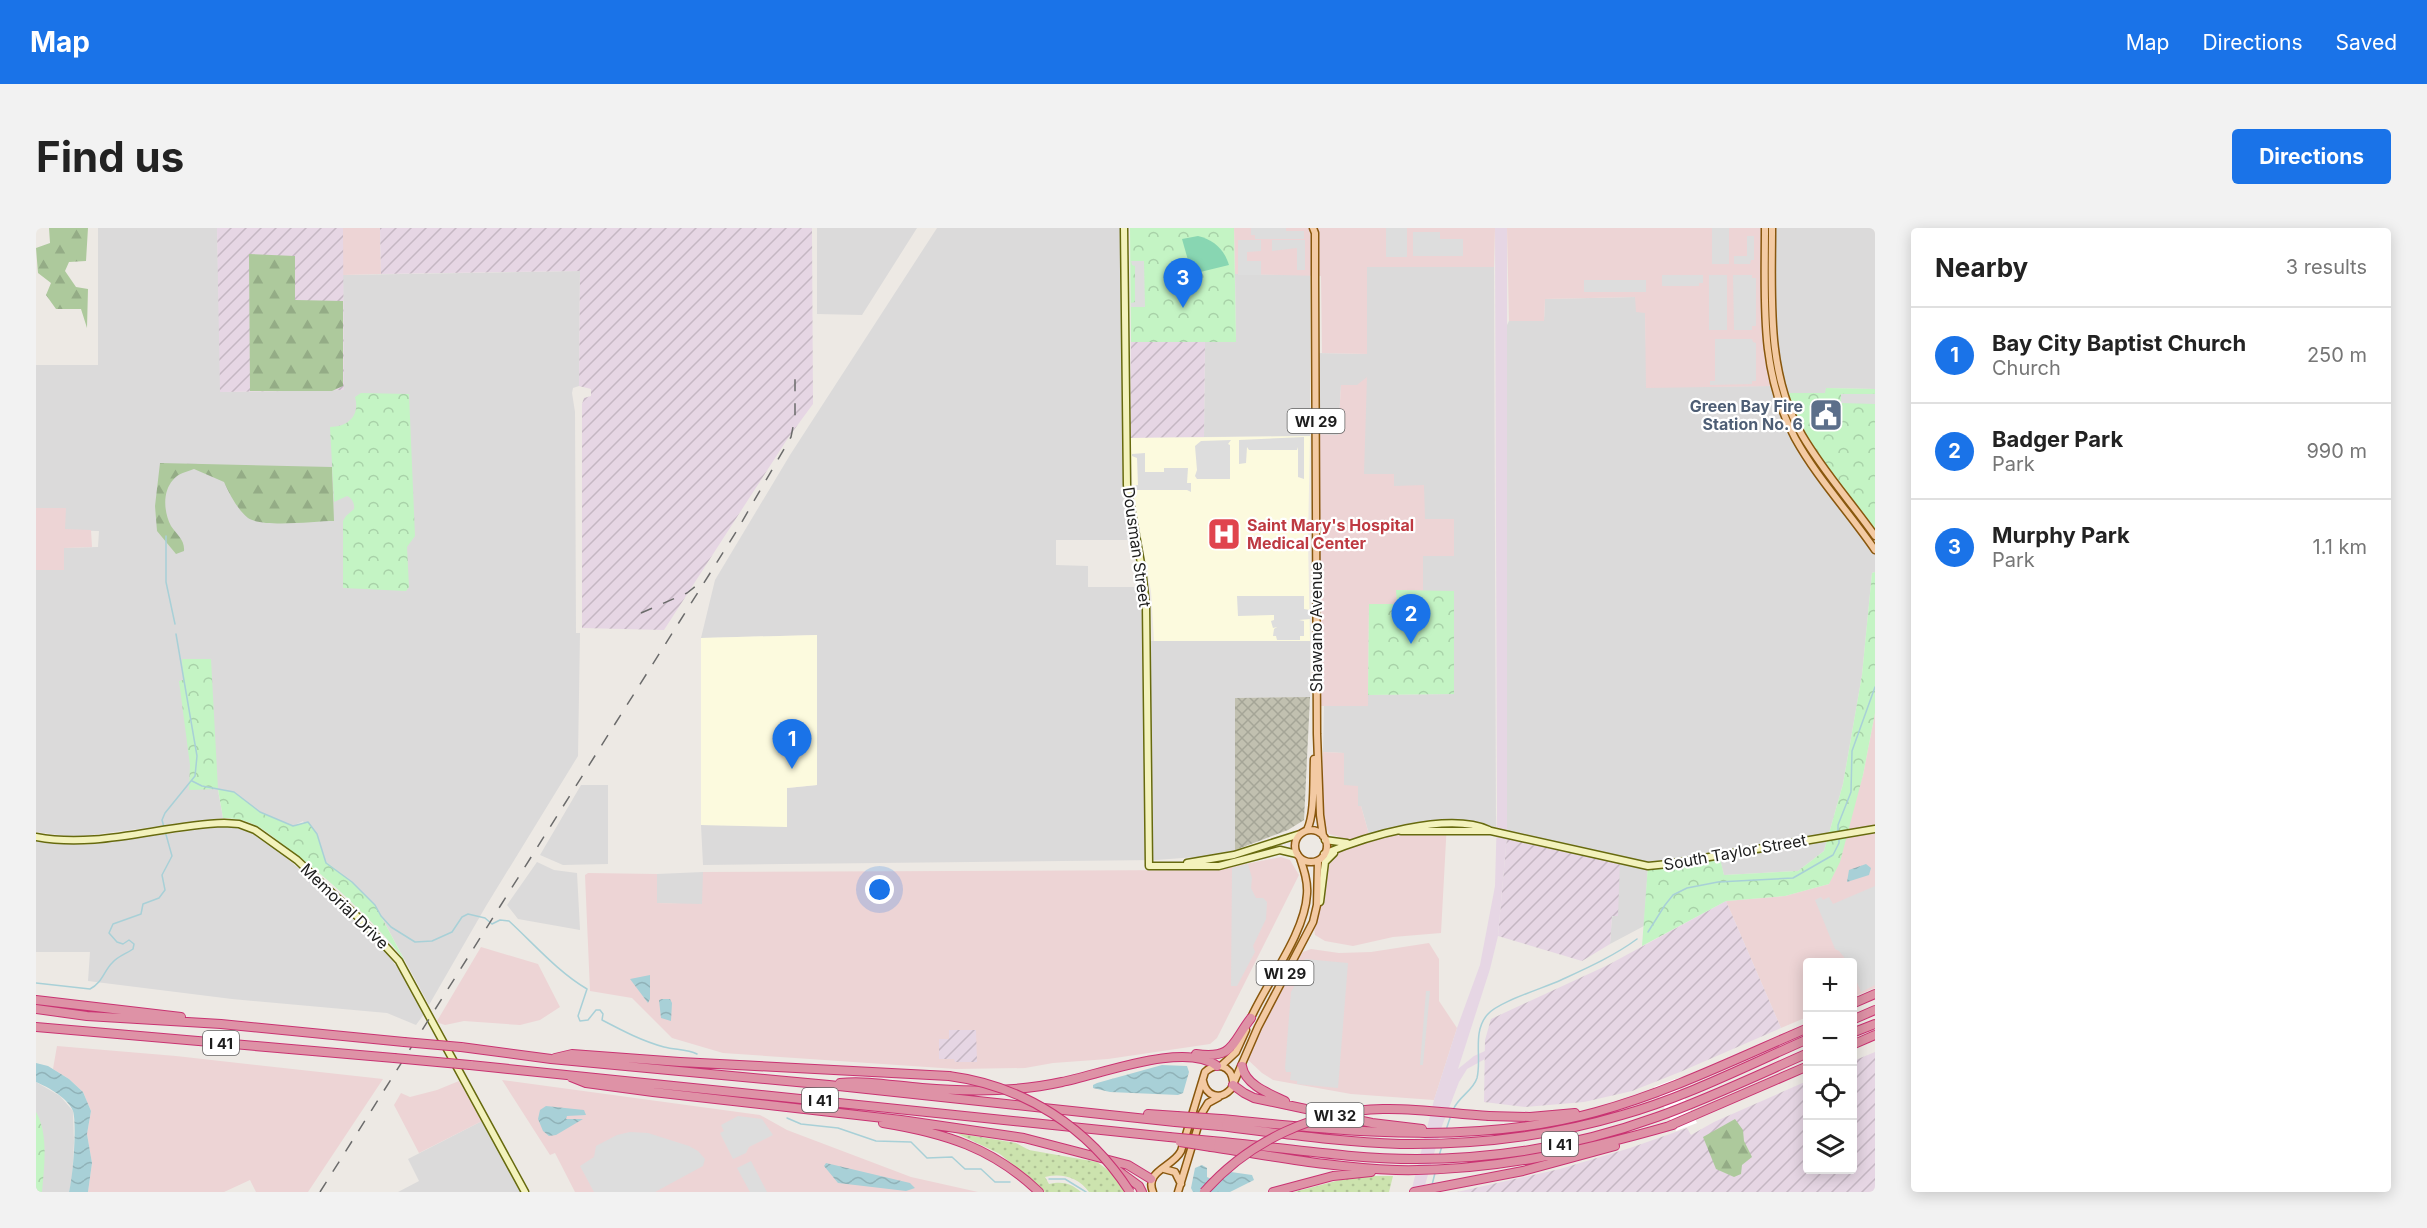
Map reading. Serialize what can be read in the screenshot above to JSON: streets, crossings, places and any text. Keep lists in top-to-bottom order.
{
  "streets": {
    "highway": ["I 41", "WI 32"],
    "main road": ["WI 29", "Shawano Avenue"],
    "street": ["Dousman Street", "South Taylor Street", "Memorial Drive"]
  },
  "crossings": [
    ["WI 29", "Shawano Avenue"],
    ["WI 29", "South Taylor Street"],
    ["Shawano Avenue", "South Taylor Street"]
  ],
  "places": {
    "public building": ["Green Bay Fire Station No. 6"],
    "hospital": ["Saint Mary's Hospital Medical Center"]
  },
  "page": {
    "header": "Map",
    "nav": ["Map", "Directions", "Saved"],
    "buttons": "Directions",
    "title": "Find us",
    "heading": ["Nearby", "3 results"],
    "pins": ["3", "2", "1"],
    "list": [
      {
        "mark": "1",
        "name": "Bay City Baptist Church",
        "note": "Church",
        "value": "250 m"
      },
      {
        "mark": "2",
        "name": "Badger Park",
        "note": "Park",
        "value": "990 m"
      },
      {
        "mark": "3",
        "name": "Murphy Park",
        "note": "Park",
        "value": "1.1 km"
      }
    ],
    "map_buttons": ["+", "−"]
  }
}
